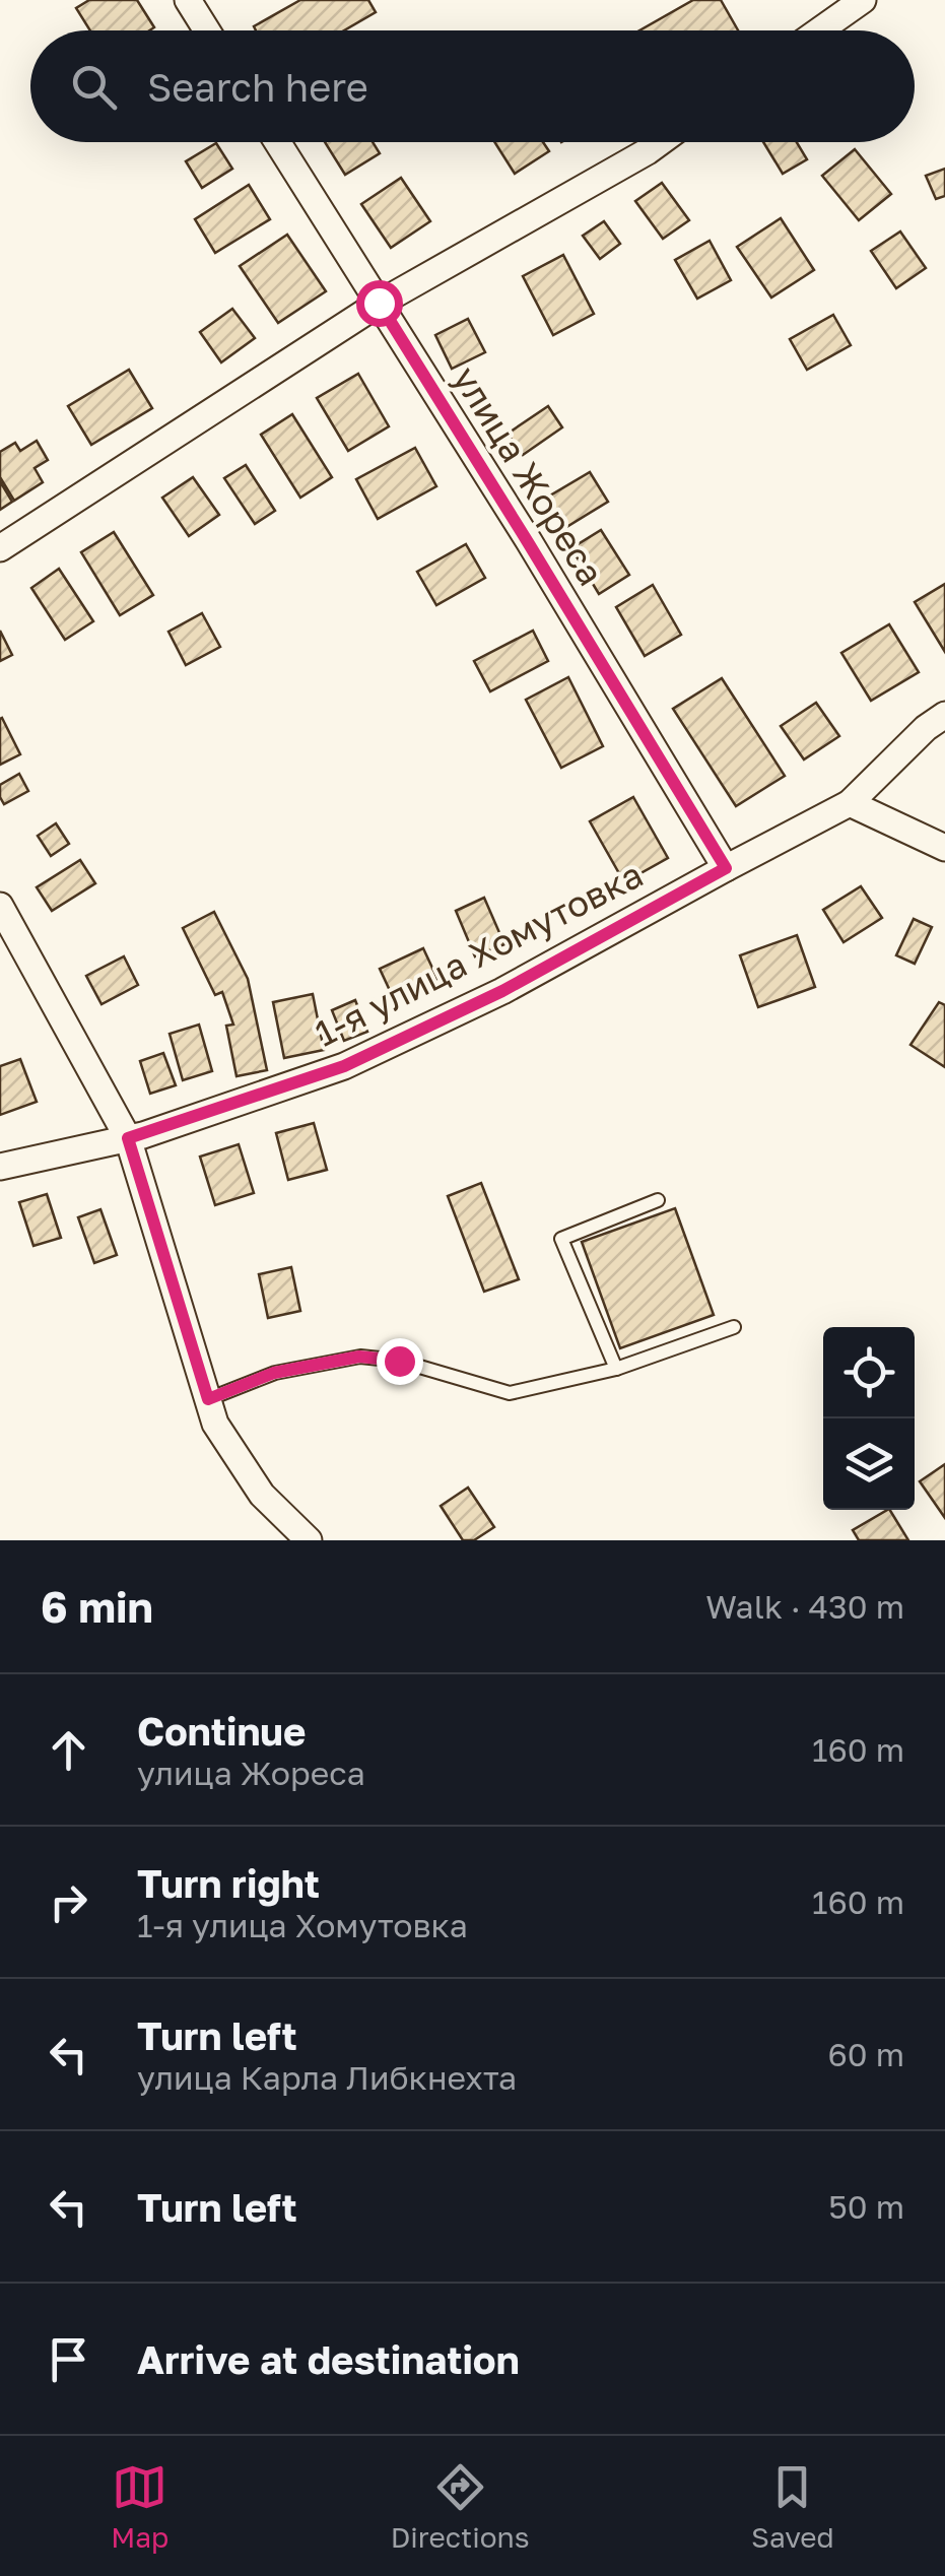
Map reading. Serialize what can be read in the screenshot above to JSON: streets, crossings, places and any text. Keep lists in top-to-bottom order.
{
  "streets": {
    "street": ["улица Жореса", "1-я улица Хомутовка"]
  },
  "crossings": [
    ["улица Жореса", "1-я улица Хомутовка"]
  ],
  "page": {
    "search": "Search here",
    "heading": ["6 min", "Walk · 430 m"],
    "list": [
      ["Continue", "улица Жореса", "160 m"],
      ["Turn right", "1-я улица Хомутовка", "160 m"],
      ["Turn left", "улица Карла Либкнехта", "60 m"],
      ["Turn left", "50 m"],
      "Arrive at destination"
    ],
    "nav": ["Map", "Directions", "Saved"]
  }
}
